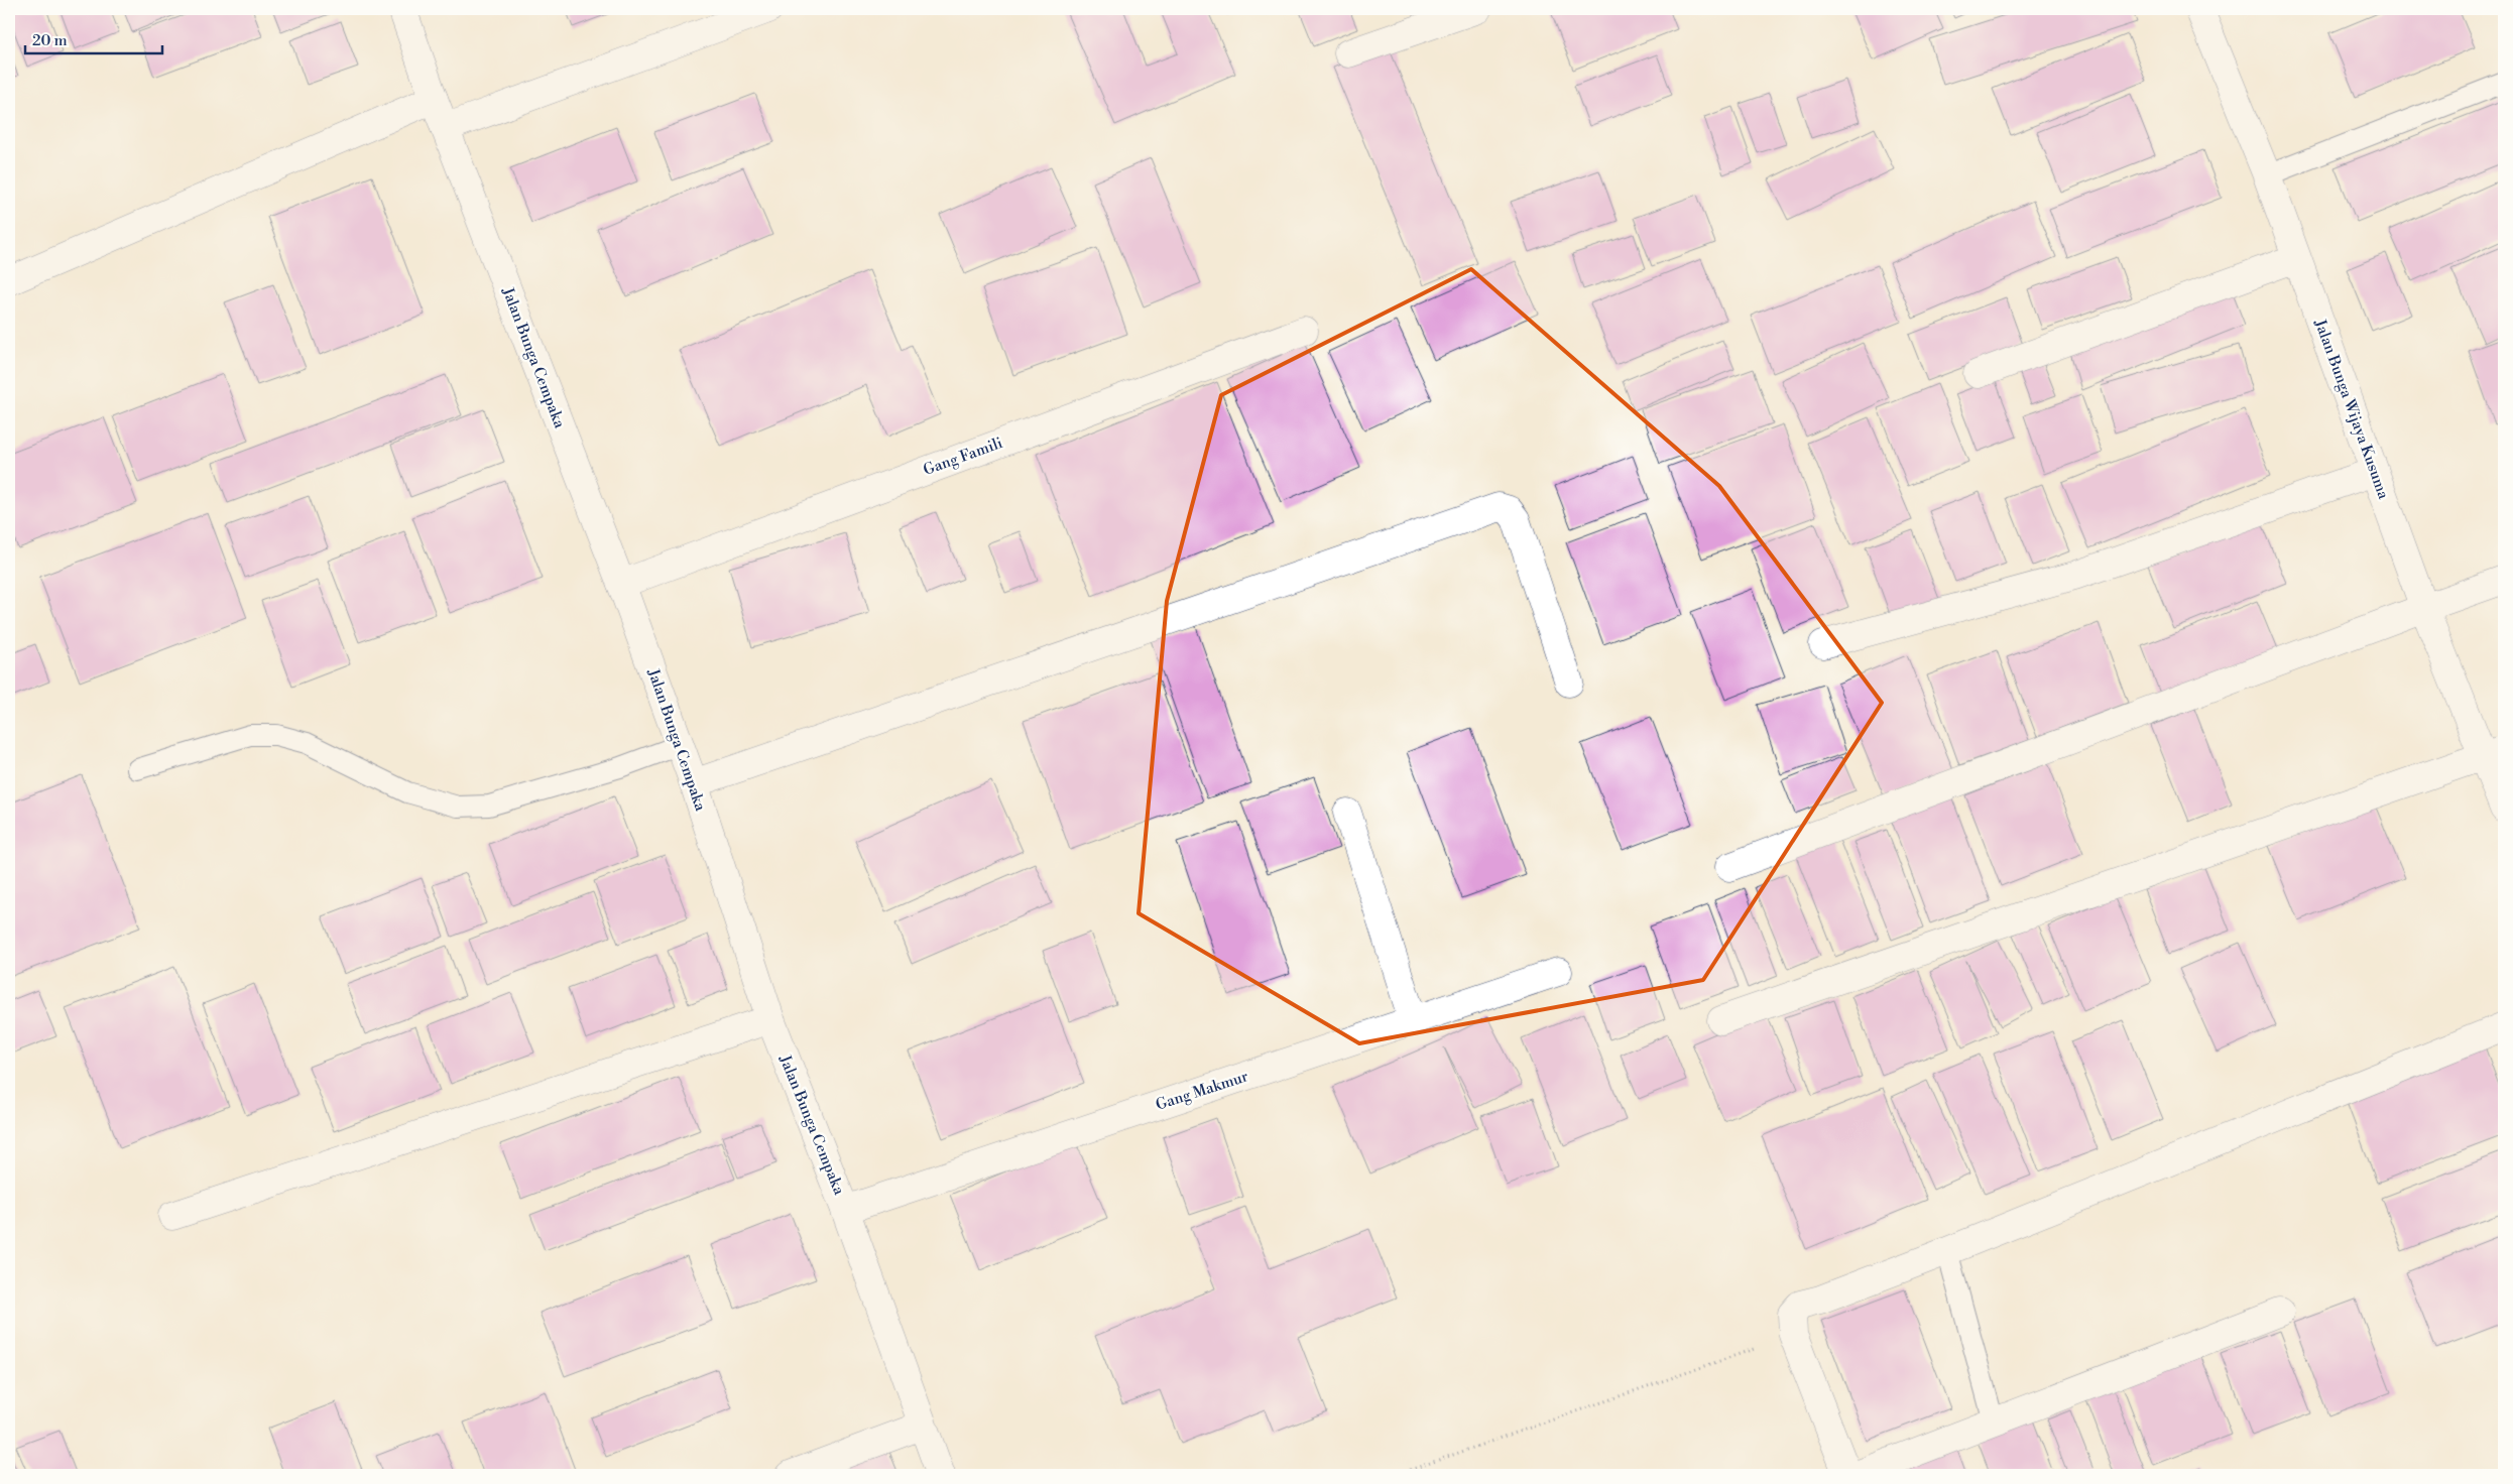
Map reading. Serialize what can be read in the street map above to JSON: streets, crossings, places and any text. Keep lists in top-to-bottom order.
{
  "streets": {
    "street": [
      "Jalan Bunga Cempaka",
      "Jalan Bunga Wijaya Kusuma",
      "Gang Famili",
      "Gang Makmur"
    ]
  },
  "crossings": [
    ["Jalan Bunga Cempaka", "Gang Famili"],
    ["Jalan Bunga Cempaka", "Gang Makmur"]
  ],
  "scale_bar": "20 m"
}
